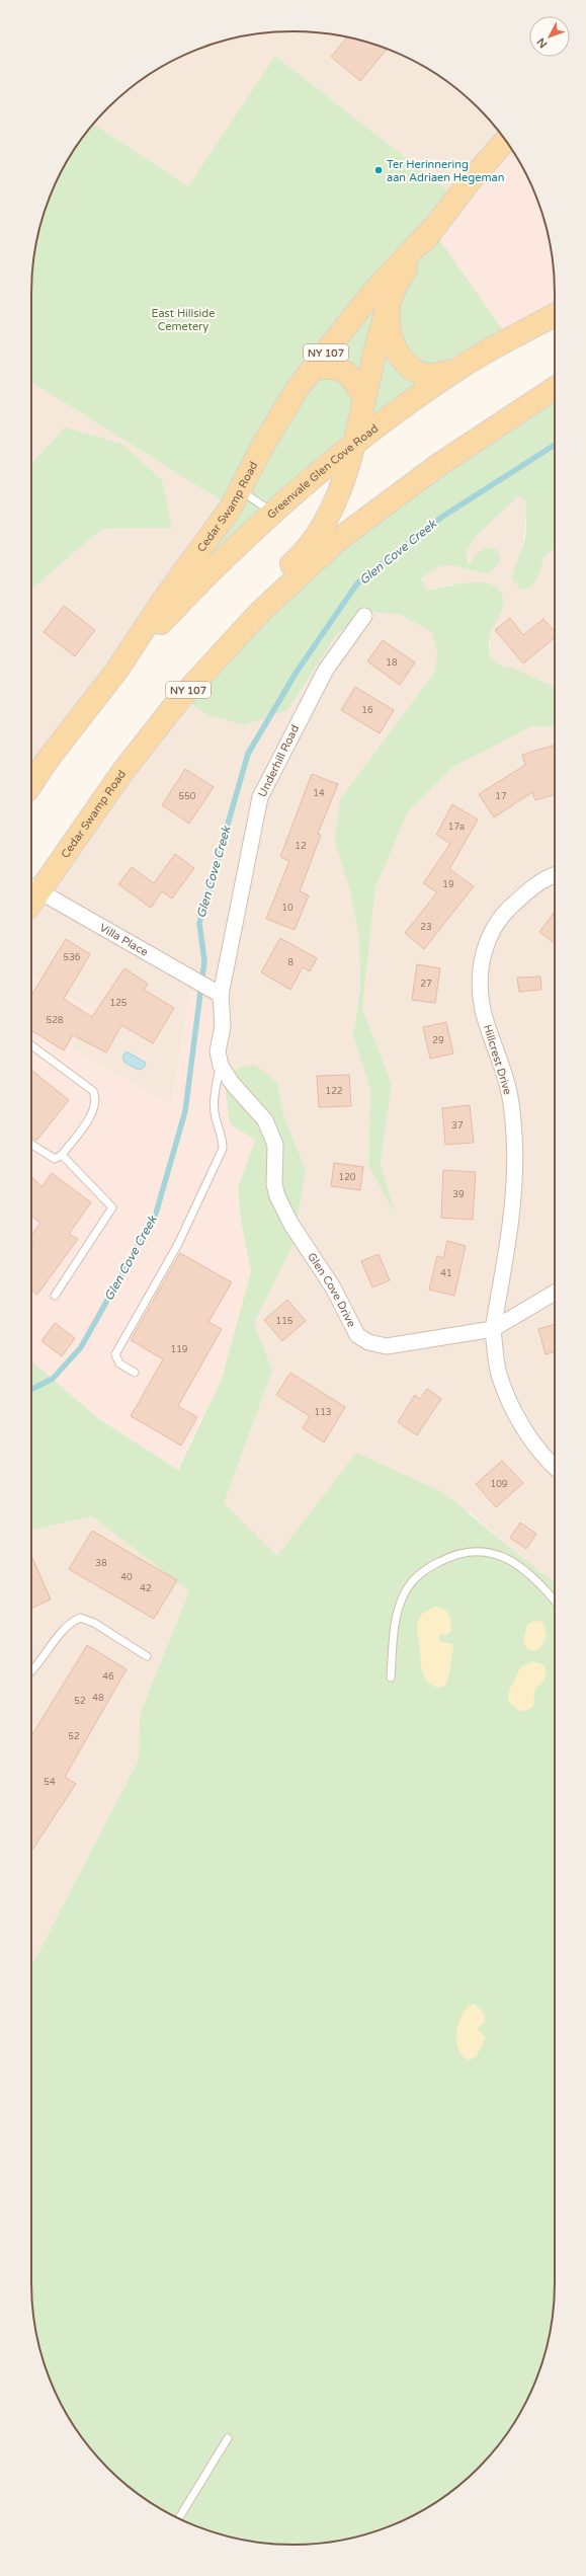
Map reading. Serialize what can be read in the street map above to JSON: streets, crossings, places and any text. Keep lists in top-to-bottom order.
{
  "streets": {
    "main road": ["NY 107", "Greenvale Glen Cove Road", "Cedar Swamp Road"],
    "street": [
      "Underhill Road",
      "Villa Place",
      "Hillcrest Drive",
      "Glen Cove Drive"
    ]
  },
  "crossings": [
    ["NY 107", "Greenvale Glen Cove Road"],
    ["NY 107", "Cedar Swamp Road"],
    ["Greenvale Glen Cove Road", "Cedar Swamp Road"],
    ["Cedar Swamp Road", "Villa Place"],
    ["Underhill Road", "Villa Place"],
    ["Underhill Road", "Glen Cove Drive"],
    ["Villa Place", "Glen Cove Drive"],
    ["Hillcrest Drive", "Glen Cove Drive"]
  ],
  "water": ["Glen Cove Creek"],
  "parks": ["East Hillside Cemetery"],
  "places": ["Ter Herinnering aan Adriaen Hegeman"],
  "house_numbers": [
    "18",
    "16",
    "14",
    "550",
    "17",
    "17a",
    "12",
    "19",
    "10",
    "23",
    "536",
    "8",
    "27",
    "125",
    "528",
    "29",
    "122",
    "37",
    "120",
    "39",
    "41",
    "115",
    "119",
    "113",
    "109",
    "38",
    "40",
    "42",
    "46",
    "48",
    "52",
    "52",
    "54"
  ],
  "north": "bottom left"
}
